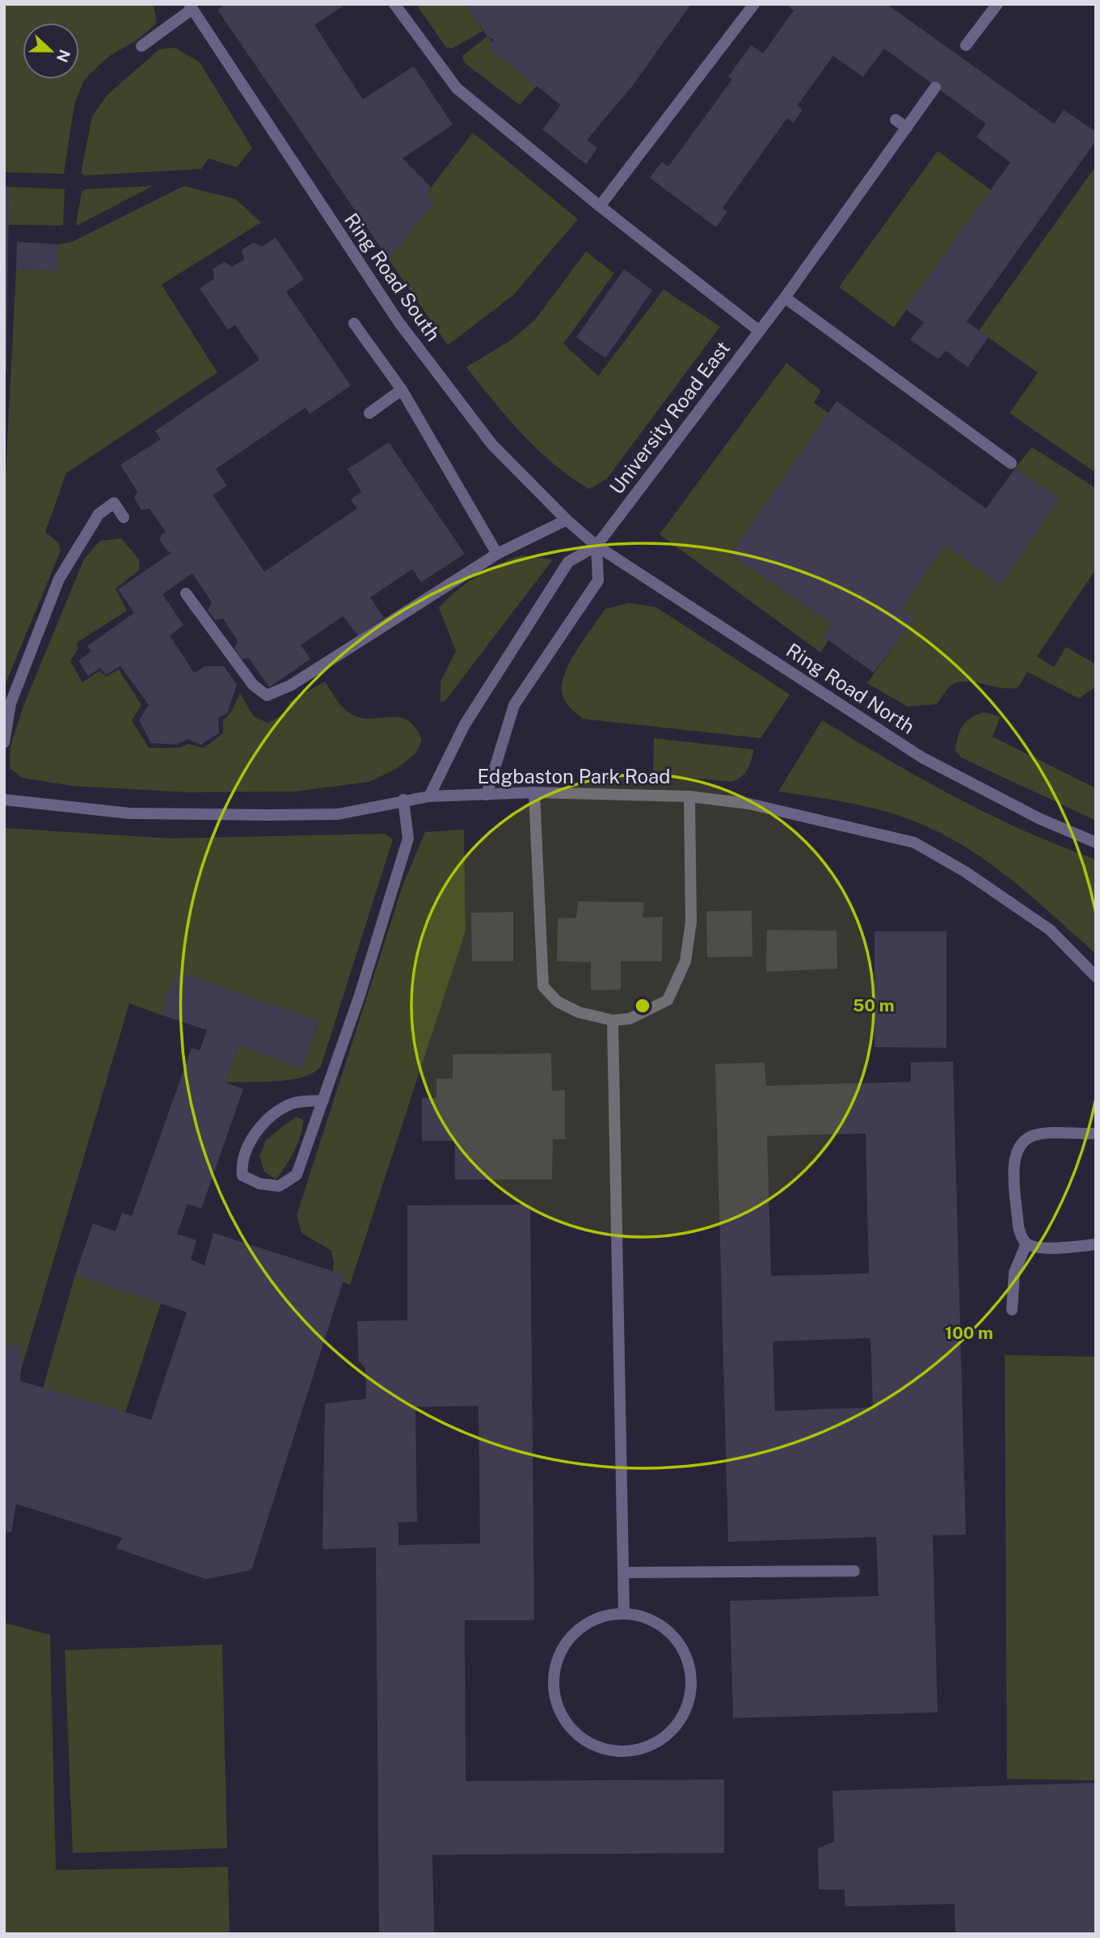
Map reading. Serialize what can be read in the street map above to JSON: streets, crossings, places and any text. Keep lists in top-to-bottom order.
{
  "streets": {
    "street": [
      "Ring Road South",
      "University Road East",
      "Ring Road North",
      "Edgbaston Park Road"
    ]
  },
  "crossings": [
    ["Ring Road South", "University Road East"],
    ["Ring Road South", "Ring Road North"],
    ["University Road East", "Ring Road North"]
  ],
  "north": "right",
  "rings": ["50 m", "100 m"]
}
